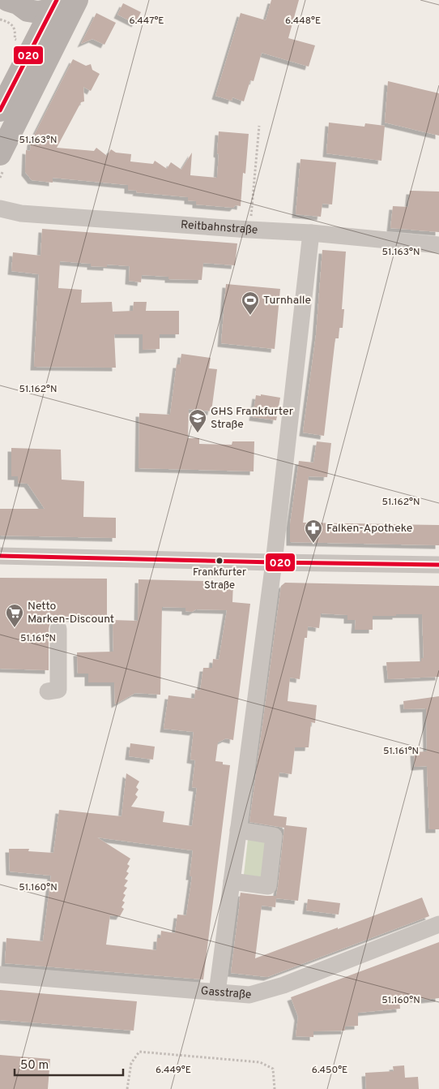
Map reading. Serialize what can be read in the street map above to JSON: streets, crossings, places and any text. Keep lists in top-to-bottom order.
{
  "streets": {
    "street": ["Reitbahnstraße", "Gasstraße"]
  },
  "places": {
    "sports": ["Turnhalle"],
    "school or university": ["GHS Frankfurter Straße"],
    "pharmacy": ["Falken-Apotheke"],
    "other": ["Frankfurter Straße"],
    "supermarket": ["Netto Marken-Discount"]
  },
  "lines": ["transit line 020"],
  "scale_bar": "50 m",
  "coordinates": [
    "6.447°E",
    "6.448°E",
    "51.163°N",
    "51.162°N",
    "51.161°N",
    "51.160°N",
    "6.449°E",
    "6.450°E"
  ]
}
